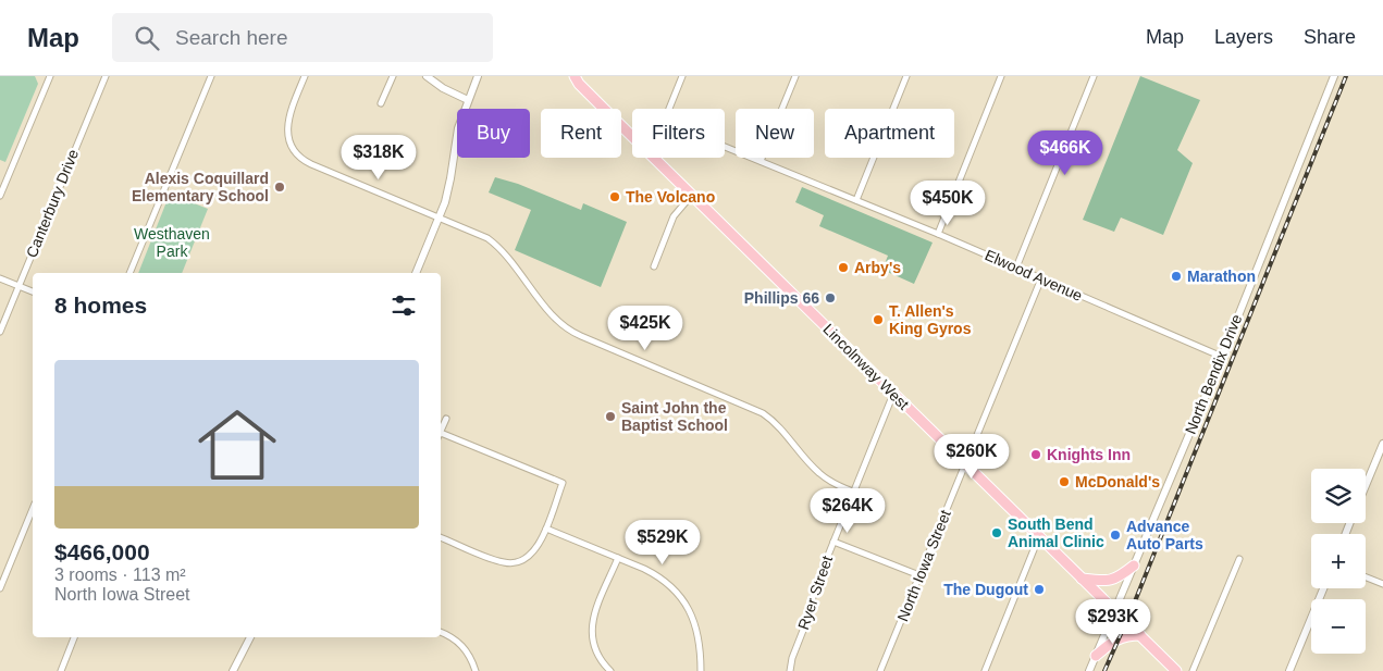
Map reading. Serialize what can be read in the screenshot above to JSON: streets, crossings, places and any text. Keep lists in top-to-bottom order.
{
  "streets": {
    "main road": ["Lincolnway West"],
    "street": [
      "Canterbury Drive",
      "Elwood Avenue",
      "North Bendix Drive",
      "North Iowa Street",
      "Ryer Street"
    ]
  },
  "crossings": [
    ["Elwood Avenue", "North Bendix Drive"],
    ["Elwood Avenue", "North Iowa Street"],
    ["Lincolnway West", "North Bendix Drive"],
    ["Lincolnway West", "North Iowa Street"],
    ["Lincolnway West", "Ryer Street"]
  ],
  "parks": ["Westhaven Park"],
  "places": [
    "Alexis Coquillard Elementary School",
    "The Volcano",
    "Arby's",
    "Marathon",
    "Phillips 66",
    "T. Allen's King Gyros",
    "Saint John the Baptist School",
    "Knights Inn",
    "McDonald's",
    "South Bend Animal Clinic",
    "Advance Auto Parts",
    "The Dugout"
  ],
  "page": {
    "header": "Map",
    "search": "Search here",
    "nav": ["Map", "Layers", "Share"],
    "chip": [
      "Buy",
      "Rent",
      "Filters",
      "New",
      "Apartment"
    ],
    "price": [
      "$466K",
      "$318K",
      "$450K",
      "$425K",
      "$260K",
      "$264K",
      "$529K",
      "$293K"
    ],
    "heading": "8 homes",
    "list": [
      {
        "name": "$466,000",
        "note": "3 rooms · 113 m² · North Iowa Street"
      }
    ],
    "map_buttons": ["+", "−"]
  }
}
